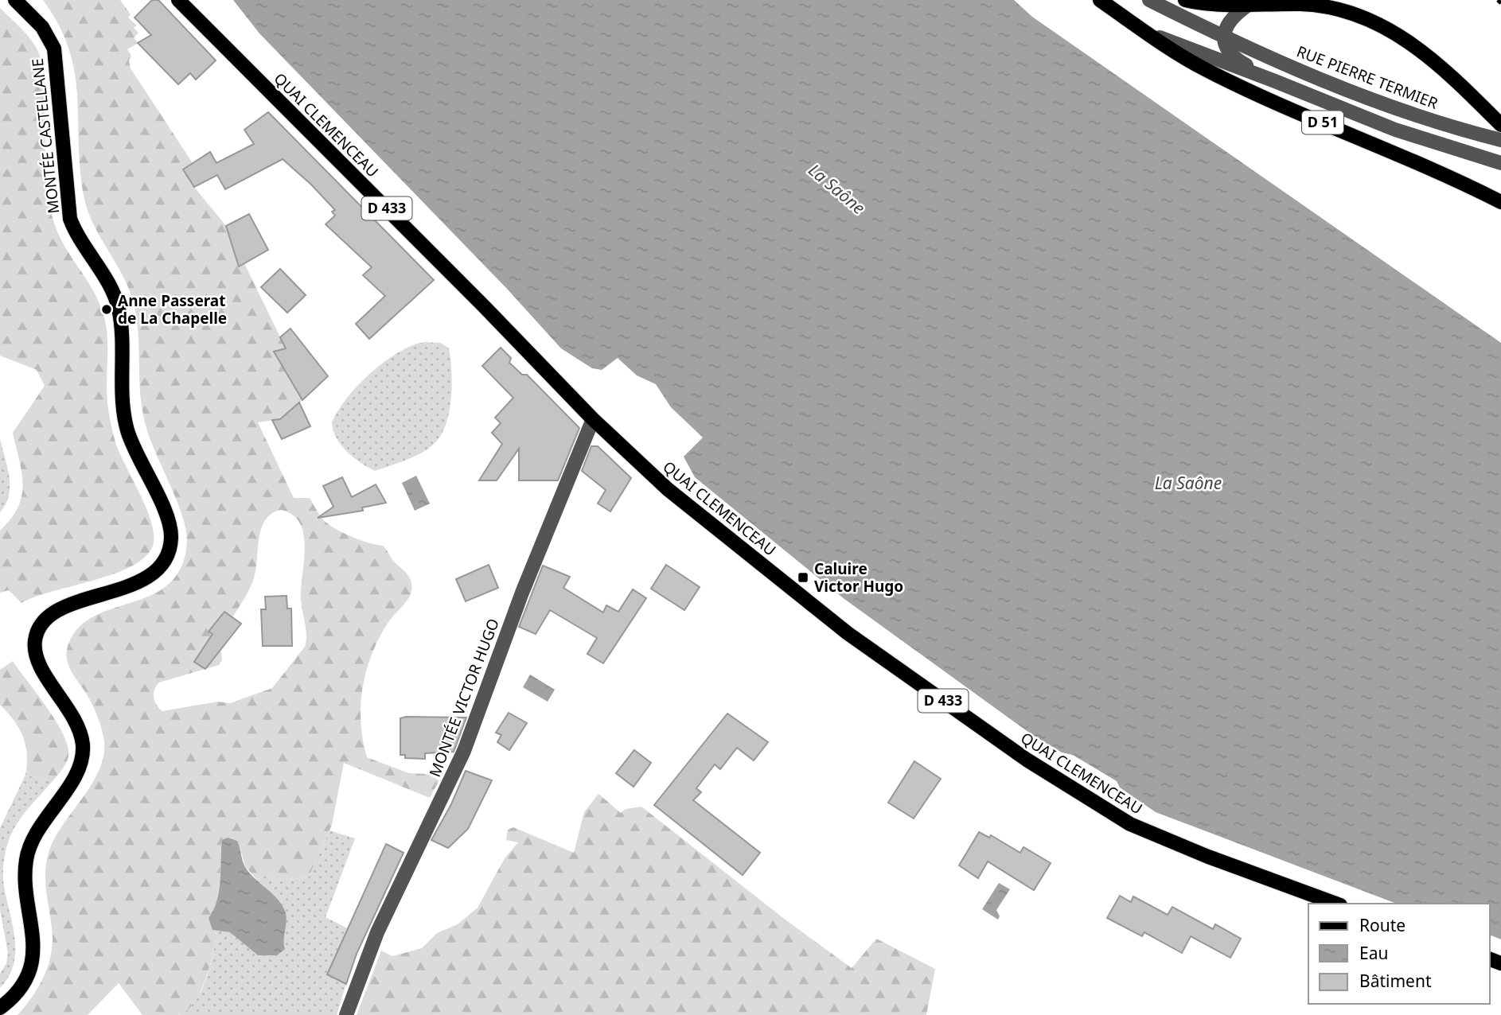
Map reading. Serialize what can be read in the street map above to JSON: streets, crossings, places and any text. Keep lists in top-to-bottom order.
{
  "streets": {
    "main road": [
      "D 51",
      "QUAI CLEMENCEAU",
      "MONTÉE CASTELLANE",
      "D 433"
    ],
    "street": ["RUE PIERRE TERMIER", "MONTÉE VICTOR HUGO"]
  },
  "crossings": [
    ["QUAI CLEMENCEAU", "MONTÉE VICTOR HUGO"]
  ],
  "water": ["La Saône"],
  "places": {
    "other": ["Anne Passerat de La Chapelle"],
    "transit": ["Caluire Victor Hugo"]
  },
  "legend": ["Route", "Eau", "Bâtiment"]
}
